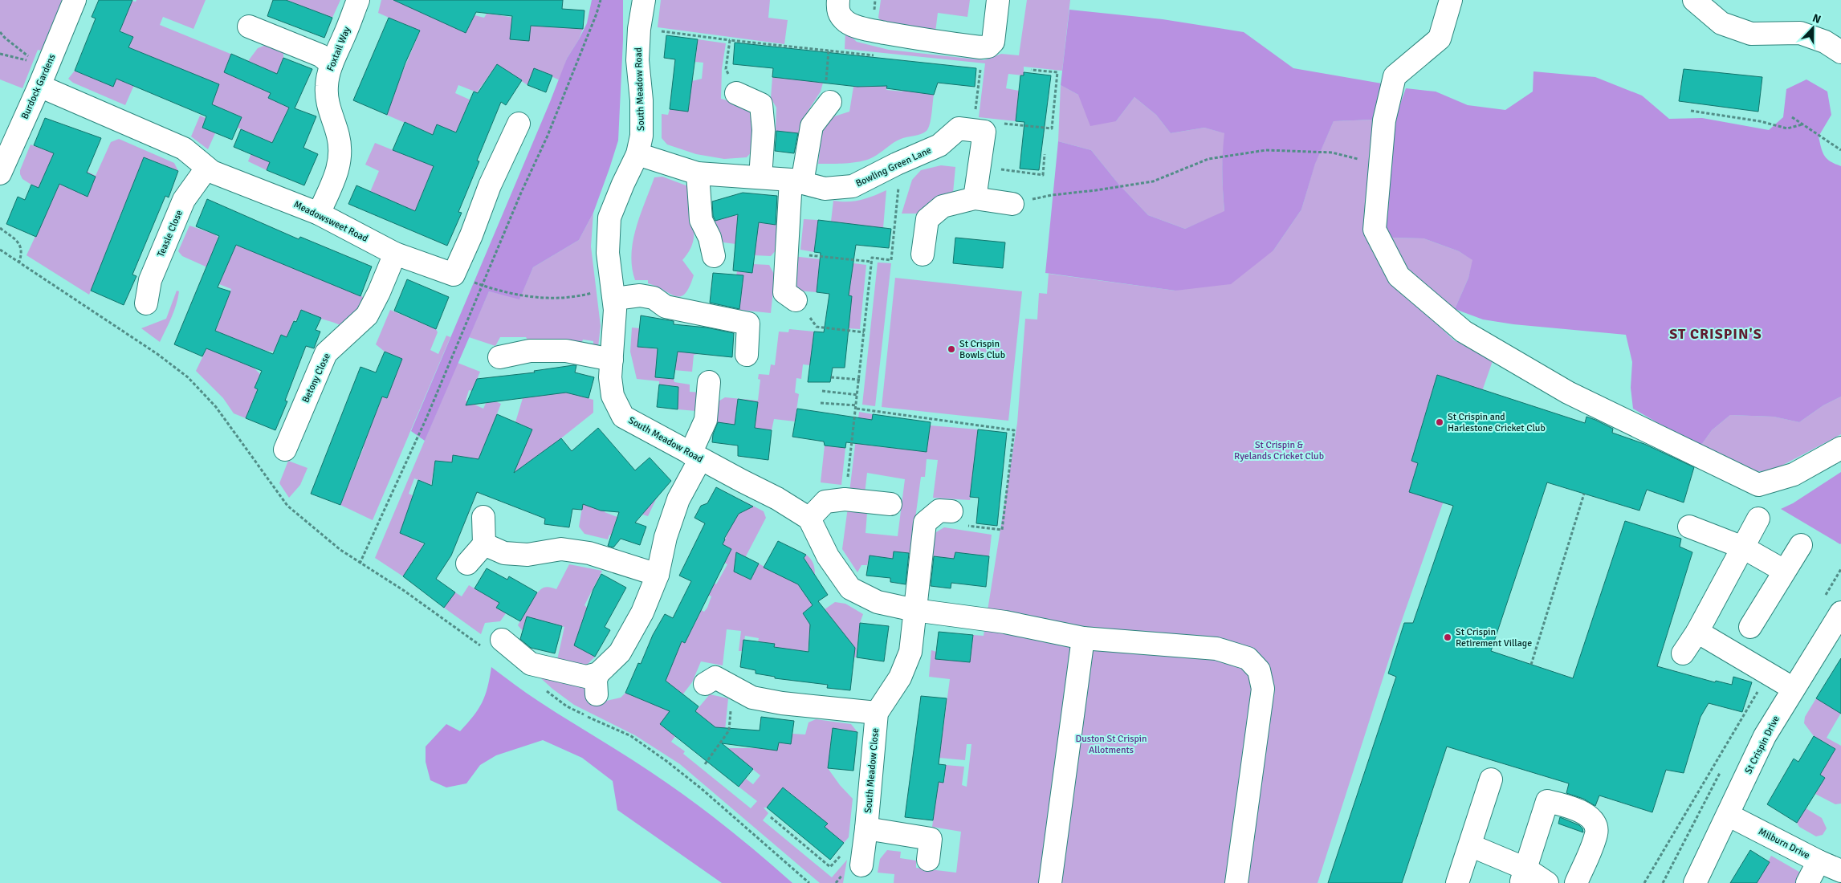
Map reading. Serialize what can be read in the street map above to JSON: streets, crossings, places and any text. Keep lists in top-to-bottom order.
{
  "streets": {
    "street": [
      "Foxtail Way",
      "Burdock Gardens",
      "South Meadow Road",
      "Bowling Green Lane",
      "Meadowsweet Road",
      "Teasle Close",
      "Betony Close",
      "St Crispin Drive",
      "South Meadow Close",
      "Milburn Drive"
    ]
  },
  "crossings": [
    ["Foxtail Way", "Meadowsweet Road"],
    ["Burdock Gardens", "Meadowsweet Road"],
    ["South Meadow Road", "Bowling Green Lane"],
    ["Meadowsweet Road", "Teasle Close"],
    ["Meadowsweet Road", "Betony Close"],
    ["St Crispin Drive", "Milburn Drive"]
  ],
  "districts": ["ST CRISPIN'S"],
  "parks": ["St Crispin & Ryelands Cricket Club", "Duston St Crispin Allotments"],
  "places": ["St Crispin Bowls Club", "St Crispin and Harlestone Cricket Club", "St Crispin Retirement Village"],
  "north": "top"
}
